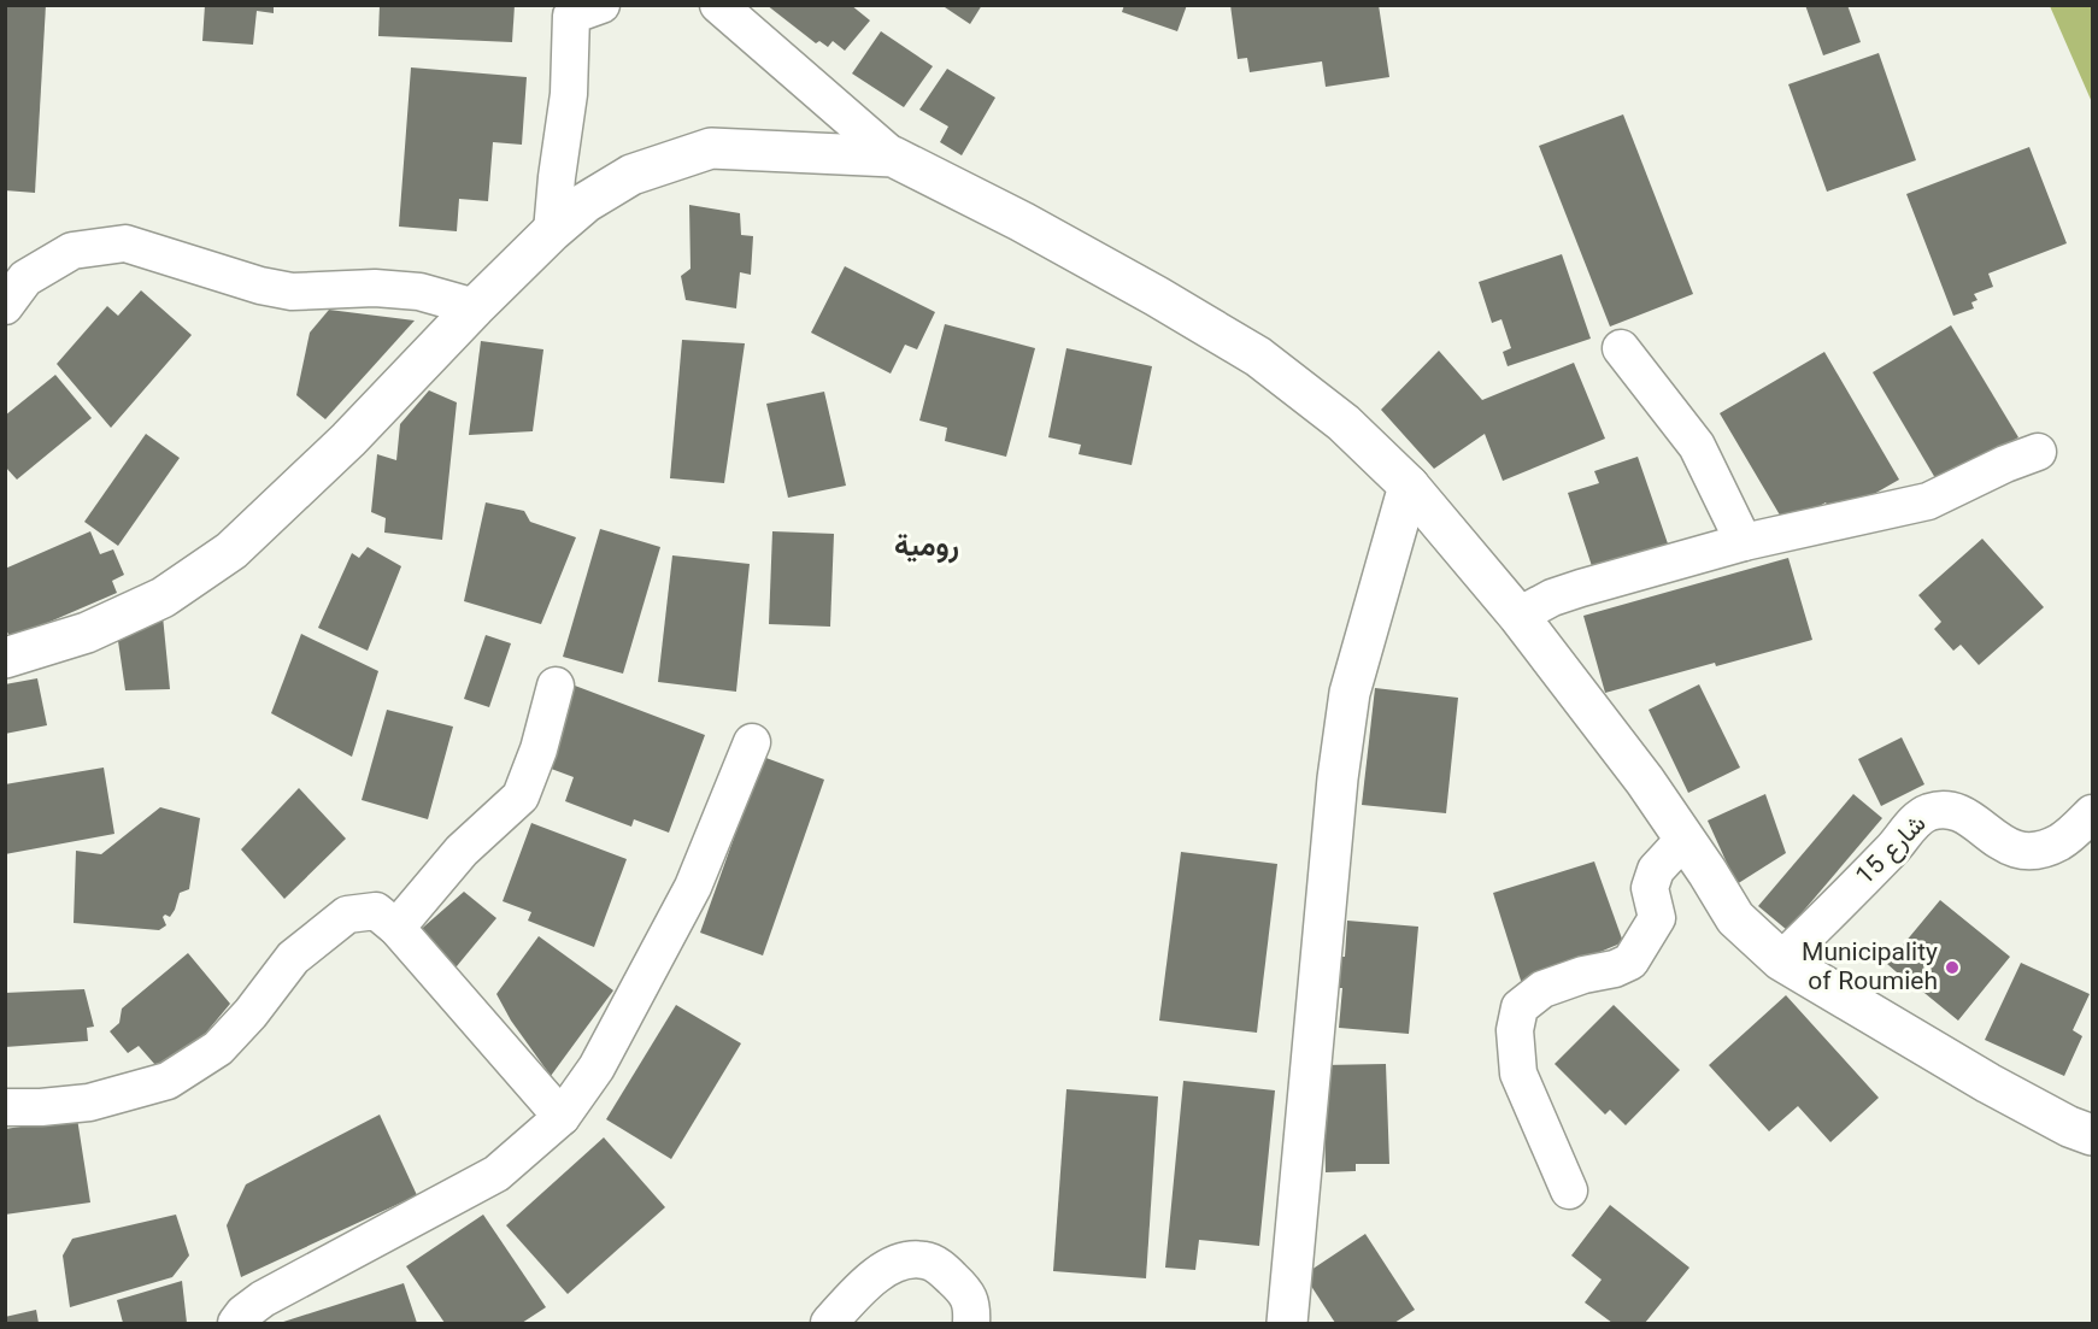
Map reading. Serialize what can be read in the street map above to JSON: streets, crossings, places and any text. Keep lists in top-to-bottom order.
{
  "streets": {
    "street": ["شارع 15"]
  },
  "districts": ["رومية"],
  "places": ["Municipality of Roumieh"]
}
